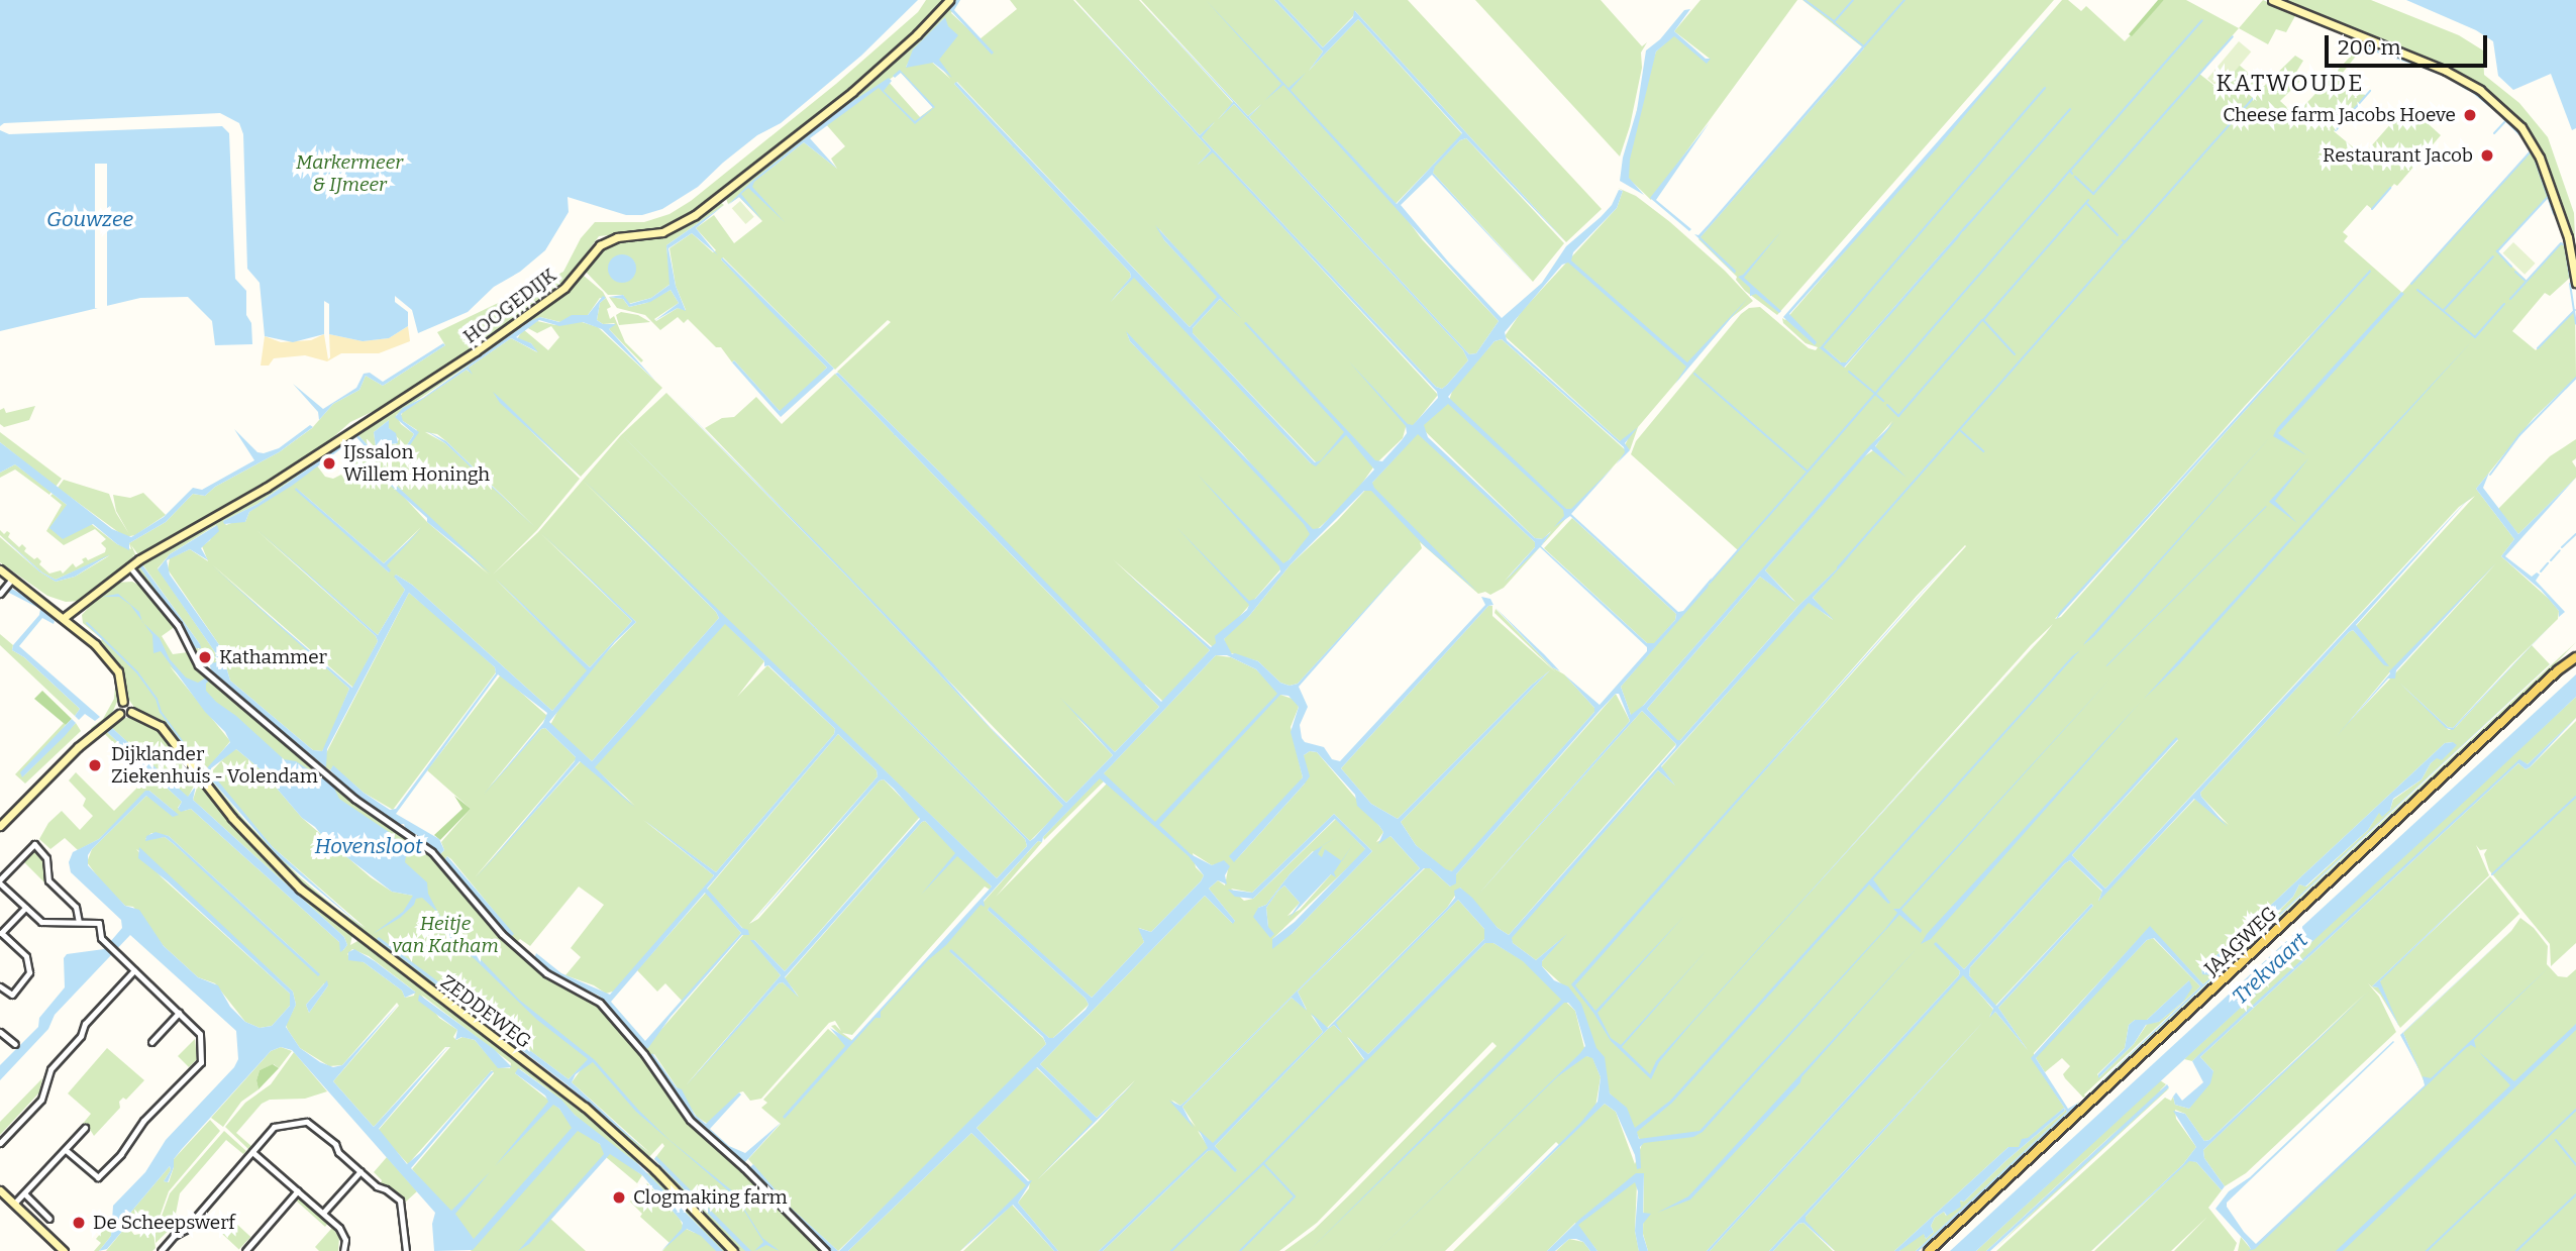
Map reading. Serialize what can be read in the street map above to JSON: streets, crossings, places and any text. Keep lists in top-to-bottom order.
{
  "streets": {
    "main road": ["JAAGWEG"],
    "street": ["HOOGEDIJK", "ZEDDEWEG"]
  },
  "districts": ["KATWOUDE"],
  "water": ["Gouwzee", "Hovensloot", "Trekvaart"],
  "parks": ["Markermeer & IJmeer", "Heitje van Katham"],
  "places": [
    "Cheese farm Jacobs Hoeve",
    "Restaurant Jacob",
    "IJssalon Willem Honingh",
    "Kathammer",
    "Dijklander Ziekenhuis - Volendam",
    "Clogmaking farm",
    "De Scheepswerf"
  ],
  "scale_bar": "200 m"
}
